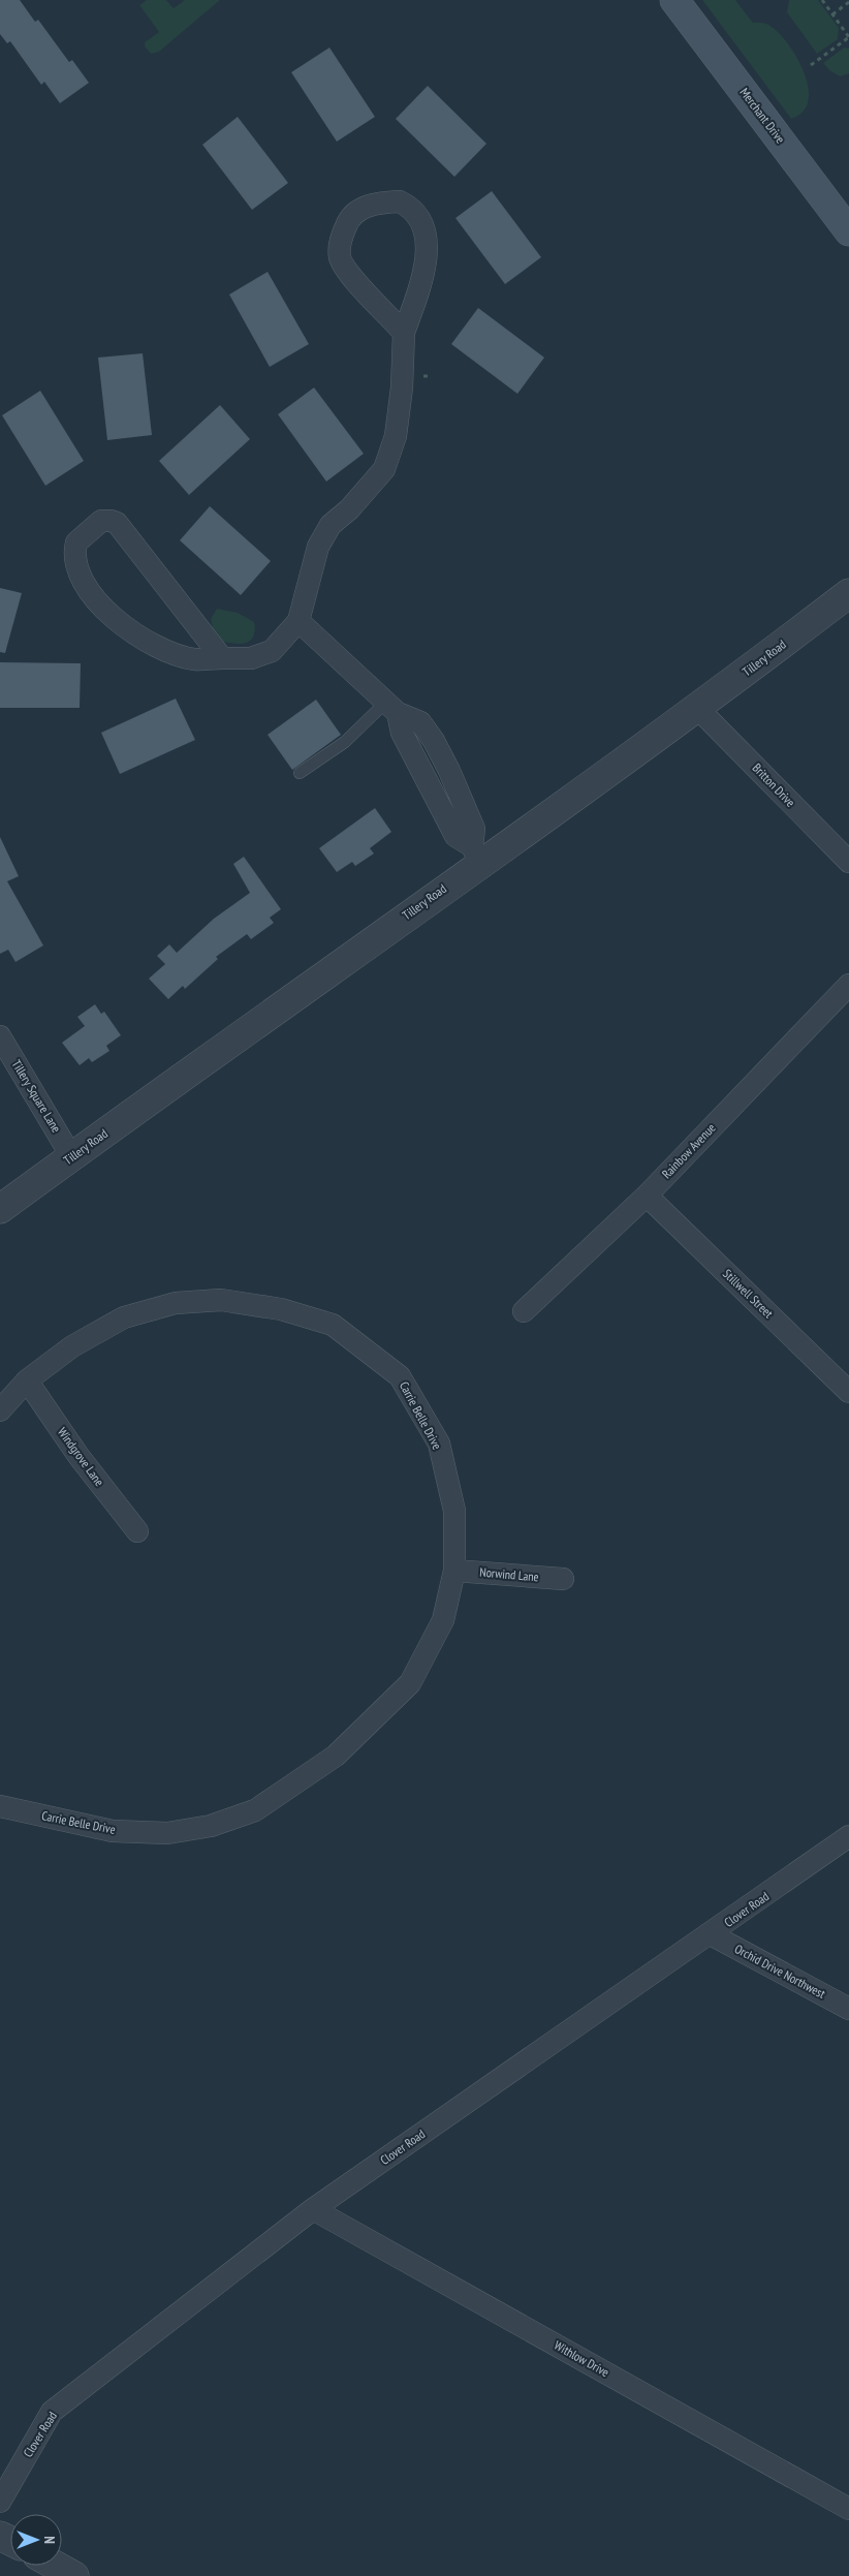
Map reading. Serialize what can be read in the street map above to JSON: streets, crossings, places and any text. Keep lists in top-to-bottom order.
{
  "streets": {
    "main road": ["Merchant Drive"],
    "street": [
      "Tillery Road",
      "Britton Drive",
      "Tillery Square Lane",
      "Rainbow Avenue",
      "Stillwell Street",
      "Carrie Belle Drive",
      "Windgrove Lane",
      "Norwind Lane",
      "Clover Road",
      "Orchid Drive Northwest",
      "Withlow Drive"
    ]
  },
  "crossings": [
    ["Tillery Road", "Britton Drive"],
    ["Tillery Road", "Tillery Square Lane"],
    ["Rainbow Avenue", "Stillwell Street"],
    ["Carrie Belle Drive", "Windgrove Lane"],
    ["Carrie Belle Drive", "Norwind Lane"],
    ["Clover Road", "Orchid Drive Northwest"],
    ["Clover Road", "Withlow Drive"]
  ],
  "north": "right"
}
